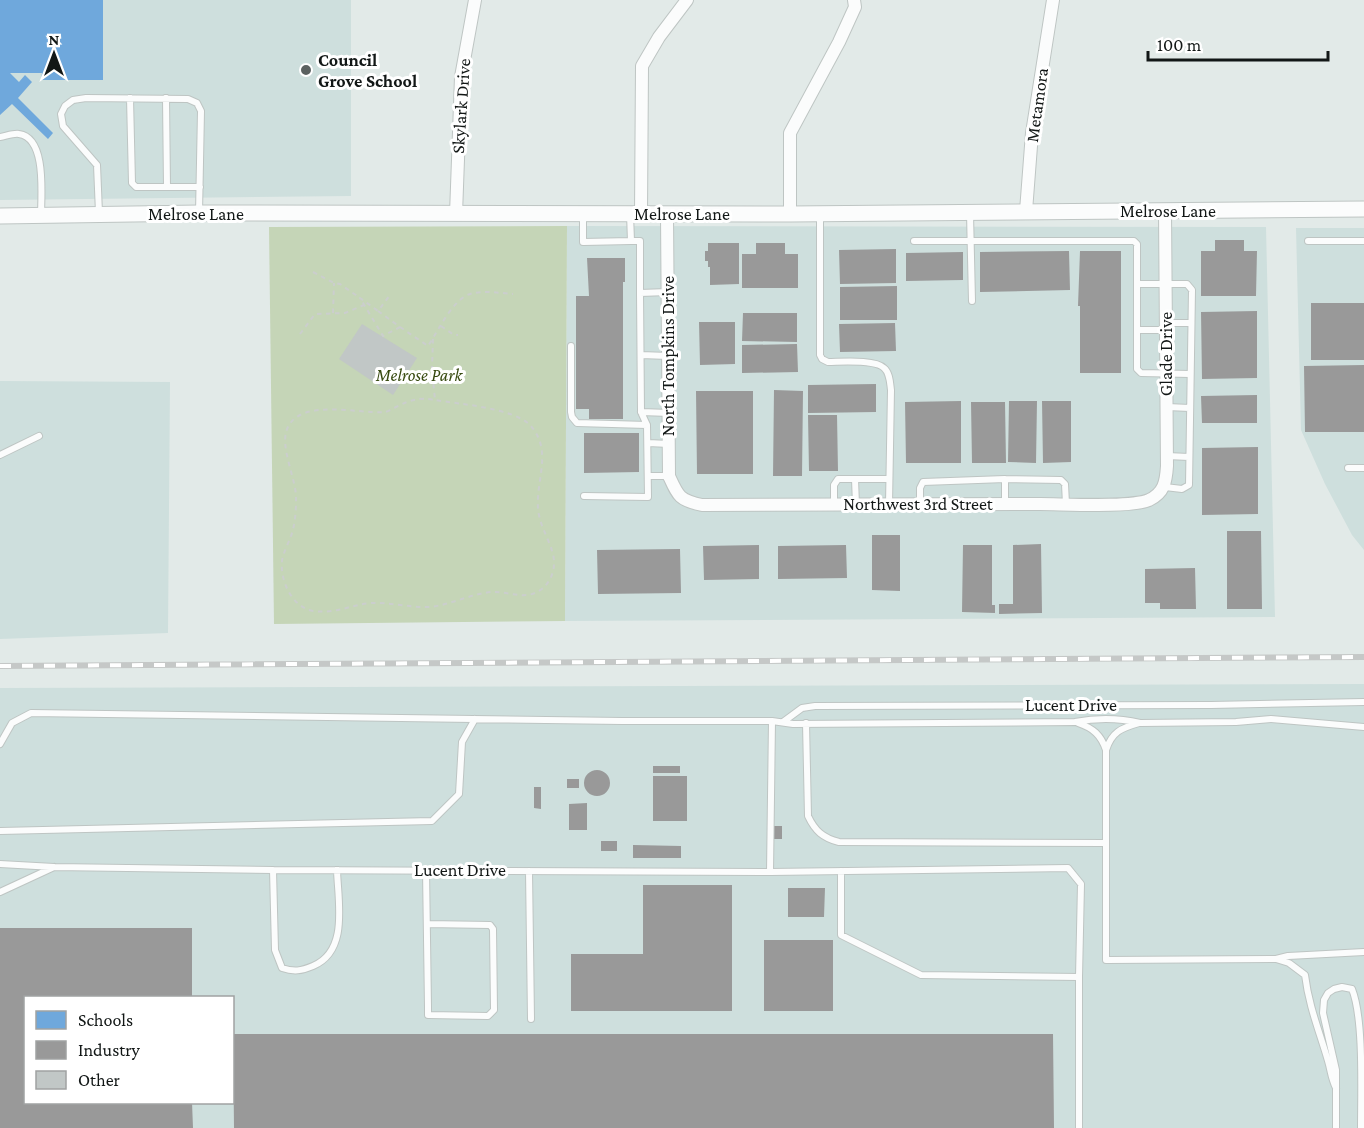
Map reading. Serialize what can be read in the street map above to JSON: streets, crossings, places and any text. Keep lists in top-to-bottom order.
{
  "streets": {
    "street": [
      "Metamora",
      "Skylark Drive",
      "Melrose Lane",
      "Glade Drive",
      "North Tompkins Drive",
      "Northwest 3rd Street"
    ],
    "lane": ["Lucent Drive"]
  },
  "crossings": [
    ["Metamora", "Melrose Lane"],
    ["Skylark Drive", "Melrose Lane"],
    ["Melrose Lane", "Glade Drive"],
    ["Melrose Lane", "North Tompkins Drive"],
    ["Glade Drive", "Northwest 3rd Street"],
    ["North Tompkins Drive", "Northwest 3rd Street"]
  ],
  "parks": ["Melrose Park"],
  "places": ["Council Grove School"],
  "legend": ["Schools", "Industry", "Other"],
  "scale_bar": "100 m",
  "north": "top"
}
